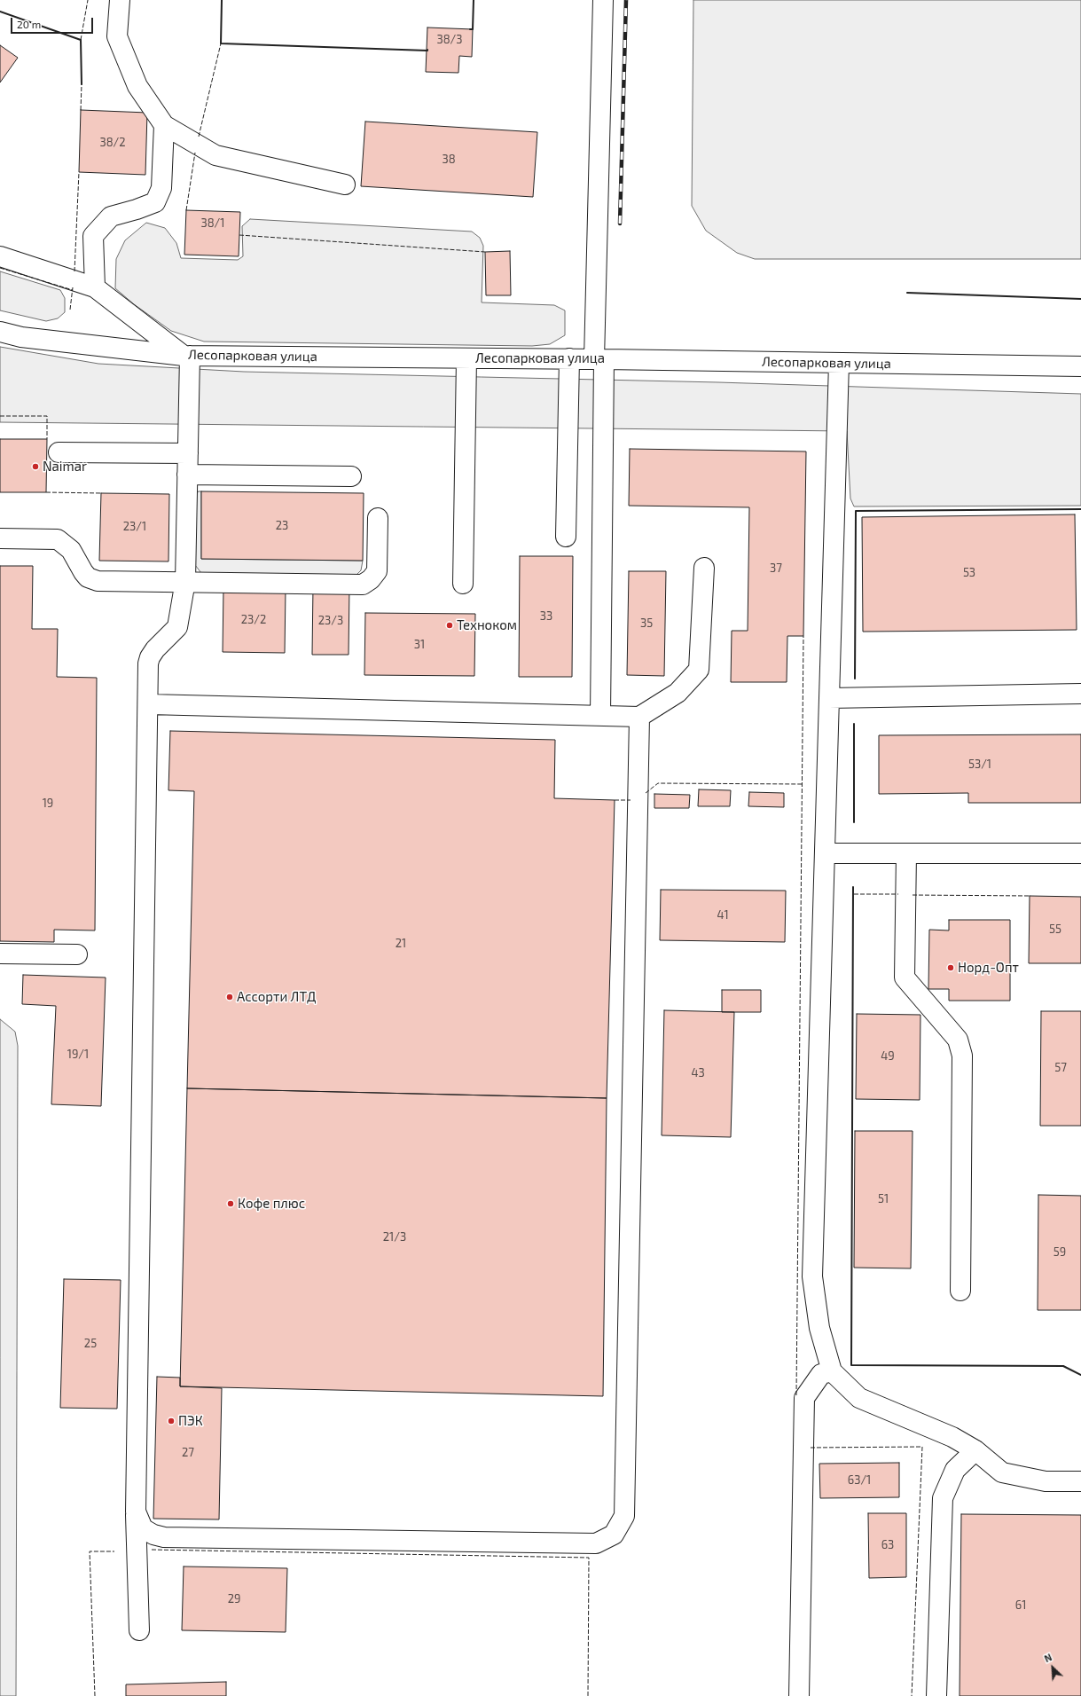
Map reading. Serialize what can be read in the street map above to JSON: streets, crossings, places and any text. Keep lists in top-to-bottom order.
{
  "streets": {
    "street": ["Лесопарковая улица"]
  },
  "places": [
    "Naimar",
    "Техноком",
    "Норд-Опт",
    "Ассорти ЛТД",
    "Кофе плюс",
    "ПЭК"
  ],
  "house_numbers": [
    "38/3",
    "38/2",
    "38",
    "38/1",
    "23",
    "23/1",
    "37",
    "53",
    "33",
    "23/2",
    "23/3",
    "35",
    "31",
    "53/1",
    "19",
    "41",
    "55",
    "21",
    "19/1",
    "49",
    "57",
    "43",
    "51",
    "21/3",
    "59",
    "25",
    "27",
    "63/1",
    "63",
    "29",
    "61"
  ],
  "scale_bar": "20 m",
  "north": "top left"
}
